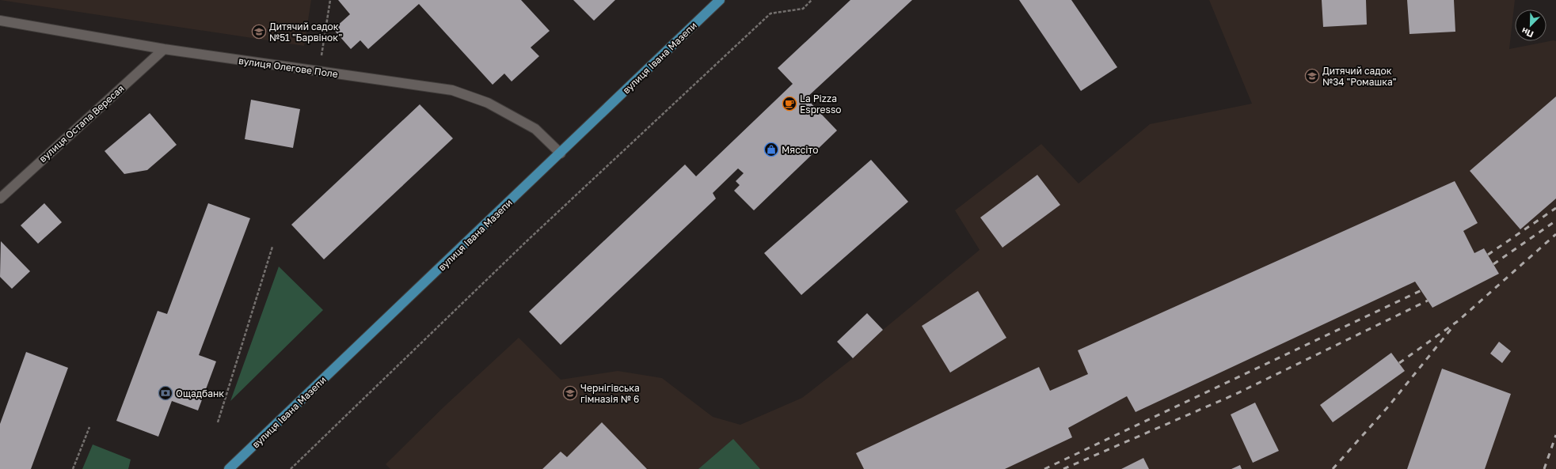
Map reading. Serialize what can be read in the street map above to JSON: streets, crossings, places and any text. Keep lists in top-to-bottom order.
{
  "streets": {
    "main road": ["вулиця Івана Мазепи"],
    "street": ["вулиця Олегове Поле", "вулиця Остапа Вересая"]
  },
  "crossings": [
    ["вулиця Івана Мазепи", "вулиця Олегове Поле"],
    ["вулиця Олегове Поле", "вулиця Остапа Вересая"]
  ],
  "places": {
    "school or university": ["Дитячий садок №51 \"Барвінок\"", "Дитячий садок №34 \"Ромашка\"", "Чернігівська гімназія № 6"],
    "cafe": ["La Pizza Espresso"],
    "shop": ["Мяссіто"],
    "bank": ["Ощадбанк"]
  },
  "north": "bottom left"
}
